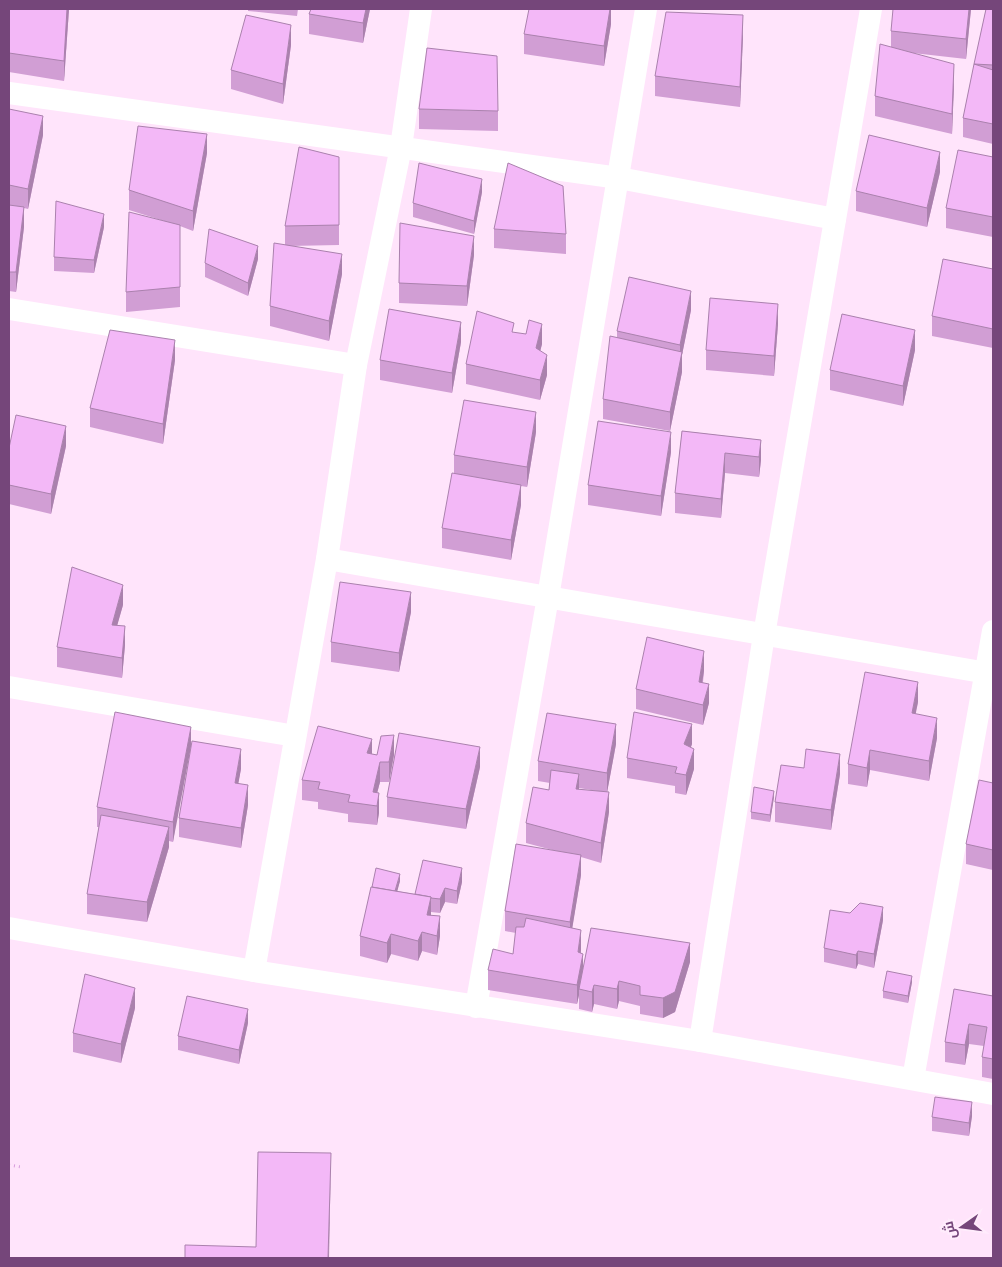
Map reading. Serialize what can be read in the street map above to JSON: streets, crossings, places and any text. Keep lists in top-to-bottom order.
{
  "north": "left"
}
